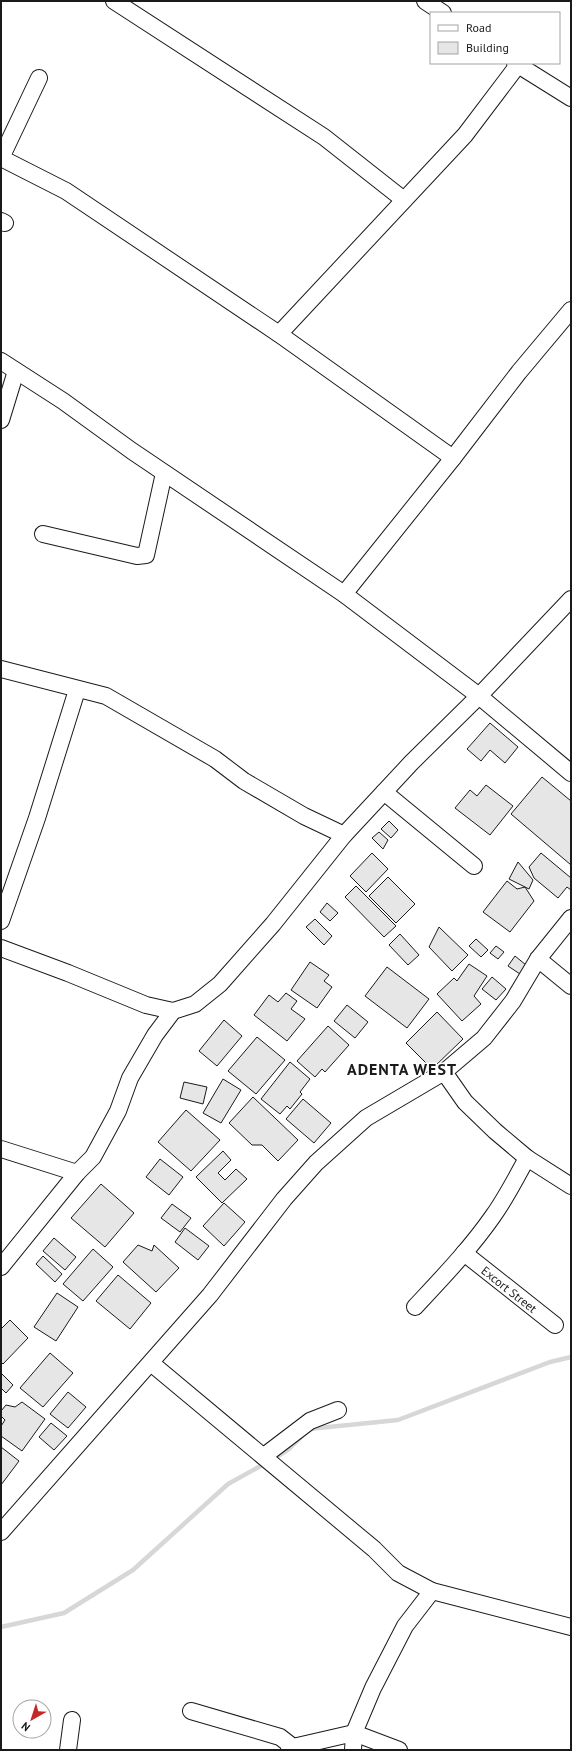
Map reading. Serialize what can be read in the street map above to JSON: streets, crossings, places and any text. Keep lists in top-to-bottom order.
{
  "streets": {
    "street": ["Excort Street"]
  },
  "districts": ["ADENTA WEST"],
  "legend": ["Road", "Building"],
  "north": "bottom left"
}
